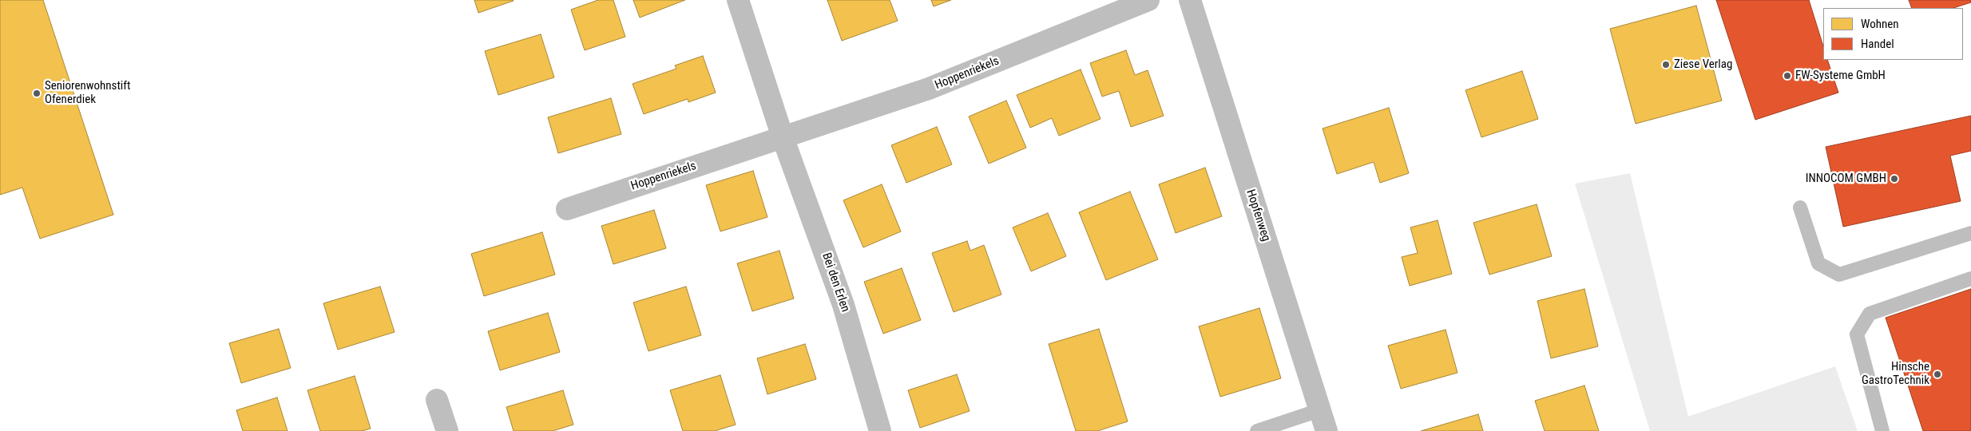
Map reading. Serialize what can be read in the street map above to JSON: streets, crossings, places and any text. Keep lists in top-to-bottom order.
{
  "streets": {
    "street": ["Hoppenriekels", "Hopfenweg", "Bei den Erlen"]
  },
  "crossings": [
    ["Hoppenriekels", "Bei den Erlen"]
  ],
  "places": [
    "Ziese Verlag",
    "FW-Systeme GmbH",
    "Seniorenwohnstift Ofenerdiek",
    "INNOCOM GMBH",
    "Hinsche GastroTechnik"
  ],
  "legend": ["Wohnen", "Handel"]
}
